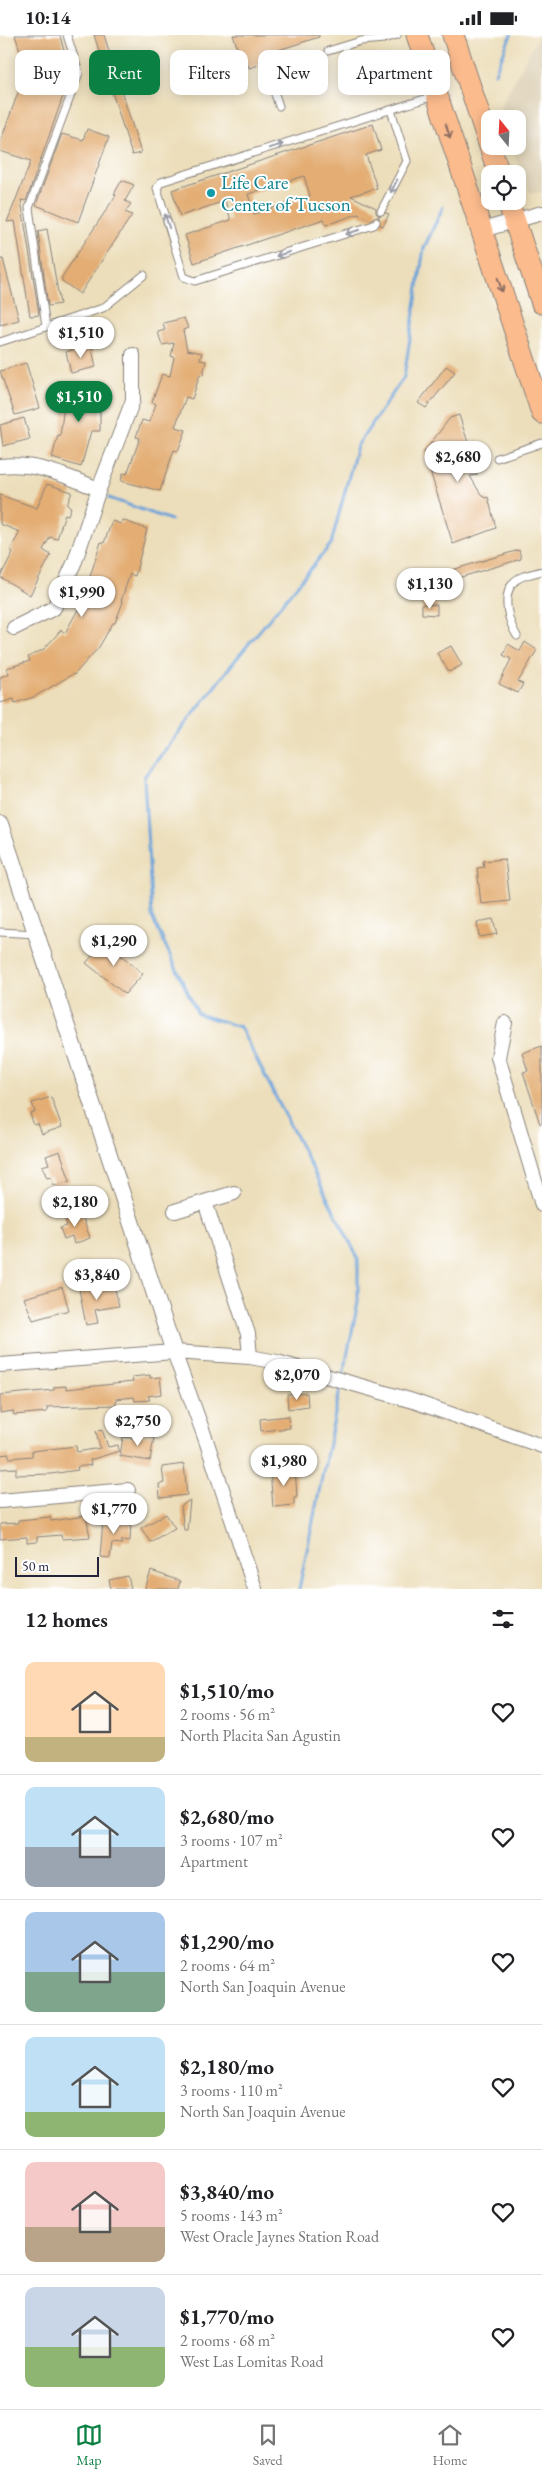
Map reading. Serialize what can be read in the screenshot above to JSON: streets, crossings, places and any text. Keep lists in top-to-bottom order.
{
  "places": ["Life Care Center of Tucson"],
  "scale_bar": "50 m",
  "north": "top",
  "page": {
    "status": "10:14",
    "chip": [
      "Buy",
      "Rent",
      "Filters",
      "New",
      "Apartment"
    ],
    "price": [
      "$1,510",
      "$1,510",
      "$2,680",
      "$1,130",
      "$1,990",
      "$1,290",
      "$2,180",
      "$3,840",
      "$2,070",
      "$2,750",
      "$1,980",
      "$1,770"
    ],
    "scale": "50 m",
    "heading": "12 homes",
    "list": [
      {
        "name": "$1,510/mo",
        "note": "2 rooms · 56 m² · North Placita San Agustin"
      },
      {
        "name": "$2,680/mo",
        "note": "3 rooms · 107 m² · Apartment"
      },
      {
        "name": "$1,290/mo",
        "note": "2 rooms · 64 m² · North San Joaquin Avenue"
      },
      {
        "name": "$2,180/mo",
        "note": "3 rooms · 110 m² · North San Joaquin Avenue"
      },
      {
        "name": "$3,840/mo",
        "note": "5 rooms · 143 m² · West Oracle Jaynes Station Road"
      },
      {
        "name": "$1,770/mo",
        "note": "2 rooms · 68 m² · West Las Lomitas Road"
      }
    ],
    "tabs": ["Map", "Saved", "Home"]
  }
}
